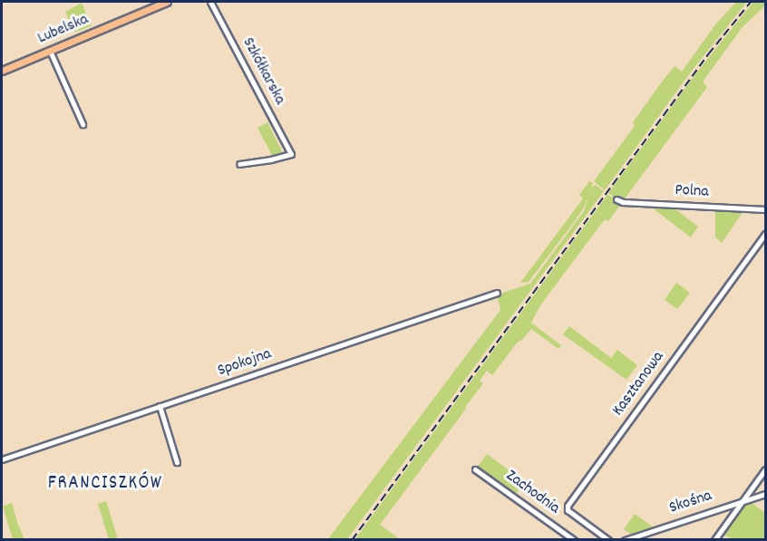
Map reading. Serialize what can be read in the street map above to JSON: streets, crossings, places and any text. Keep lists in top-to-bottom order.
{
  "streets": {
    "main road": ["Lubelska"],
    "street": [
      "Szkółkarska",
      "Polna",
      "Spokojna",
      "Kasztanowa",
      "Zachodnia",
      "Skośna"
    ]
  },
  "districts": ["FRANCISZKÓW"]
}
